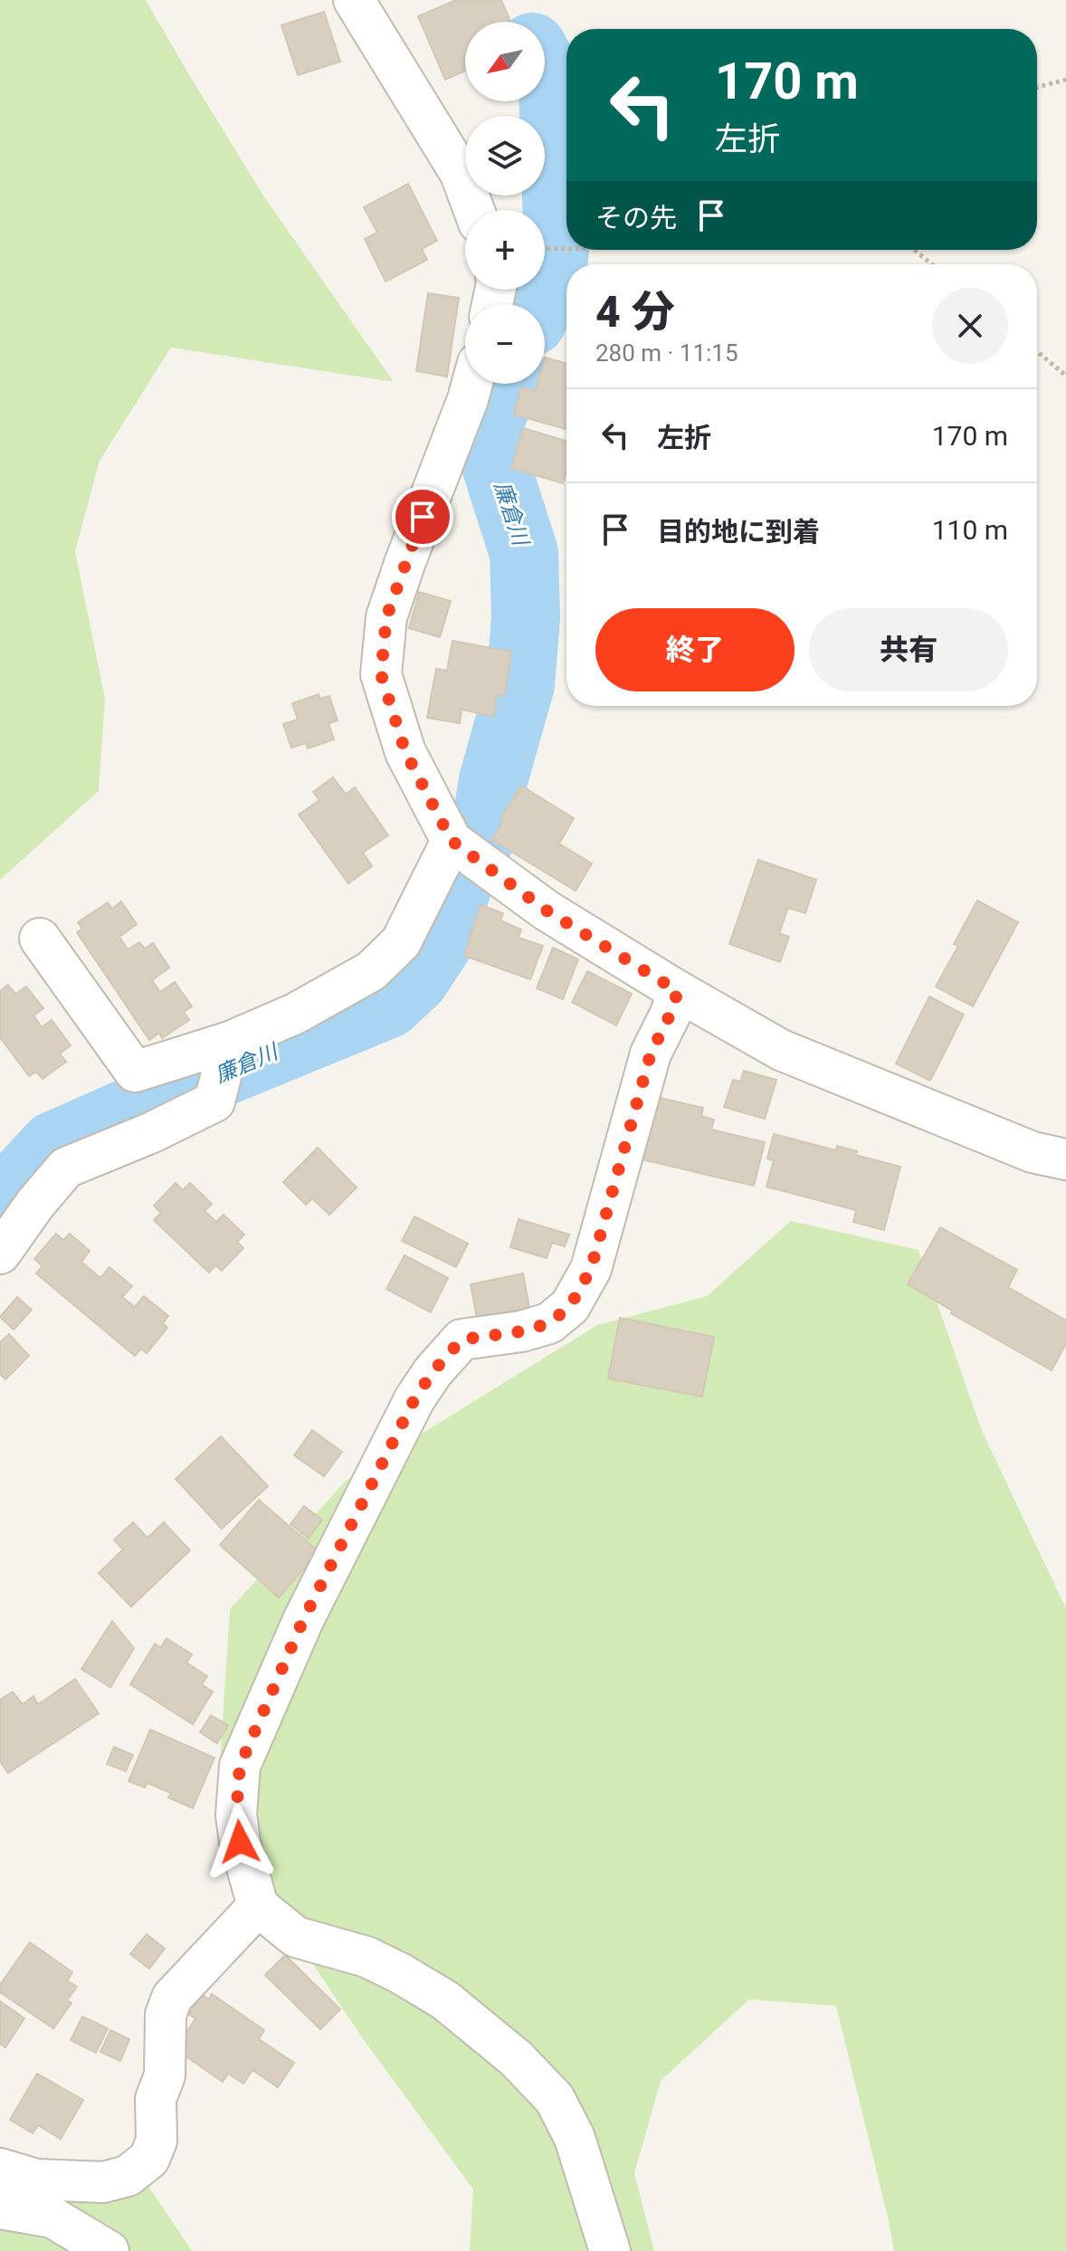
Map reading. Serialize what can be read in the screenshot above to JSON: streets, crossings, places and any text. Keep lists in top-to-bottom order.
{
  "water": ["廉倉川"],
  "north": "bottom left",
  "page": {
    "map_buttons": ["+", "−"],
    "turn": ["170 m", "左折"],
    "then": "その先",
    "heading": ["4 分", "280 m · 11:15"],
    "list": [
      {
        "name": "左折",
        "value": "170 m"
      },
      {
        "name": "目的地に到着",
        "value": "110 m"
      }
    ],
    "buttons": ["終了", "共有"]
  }
}
